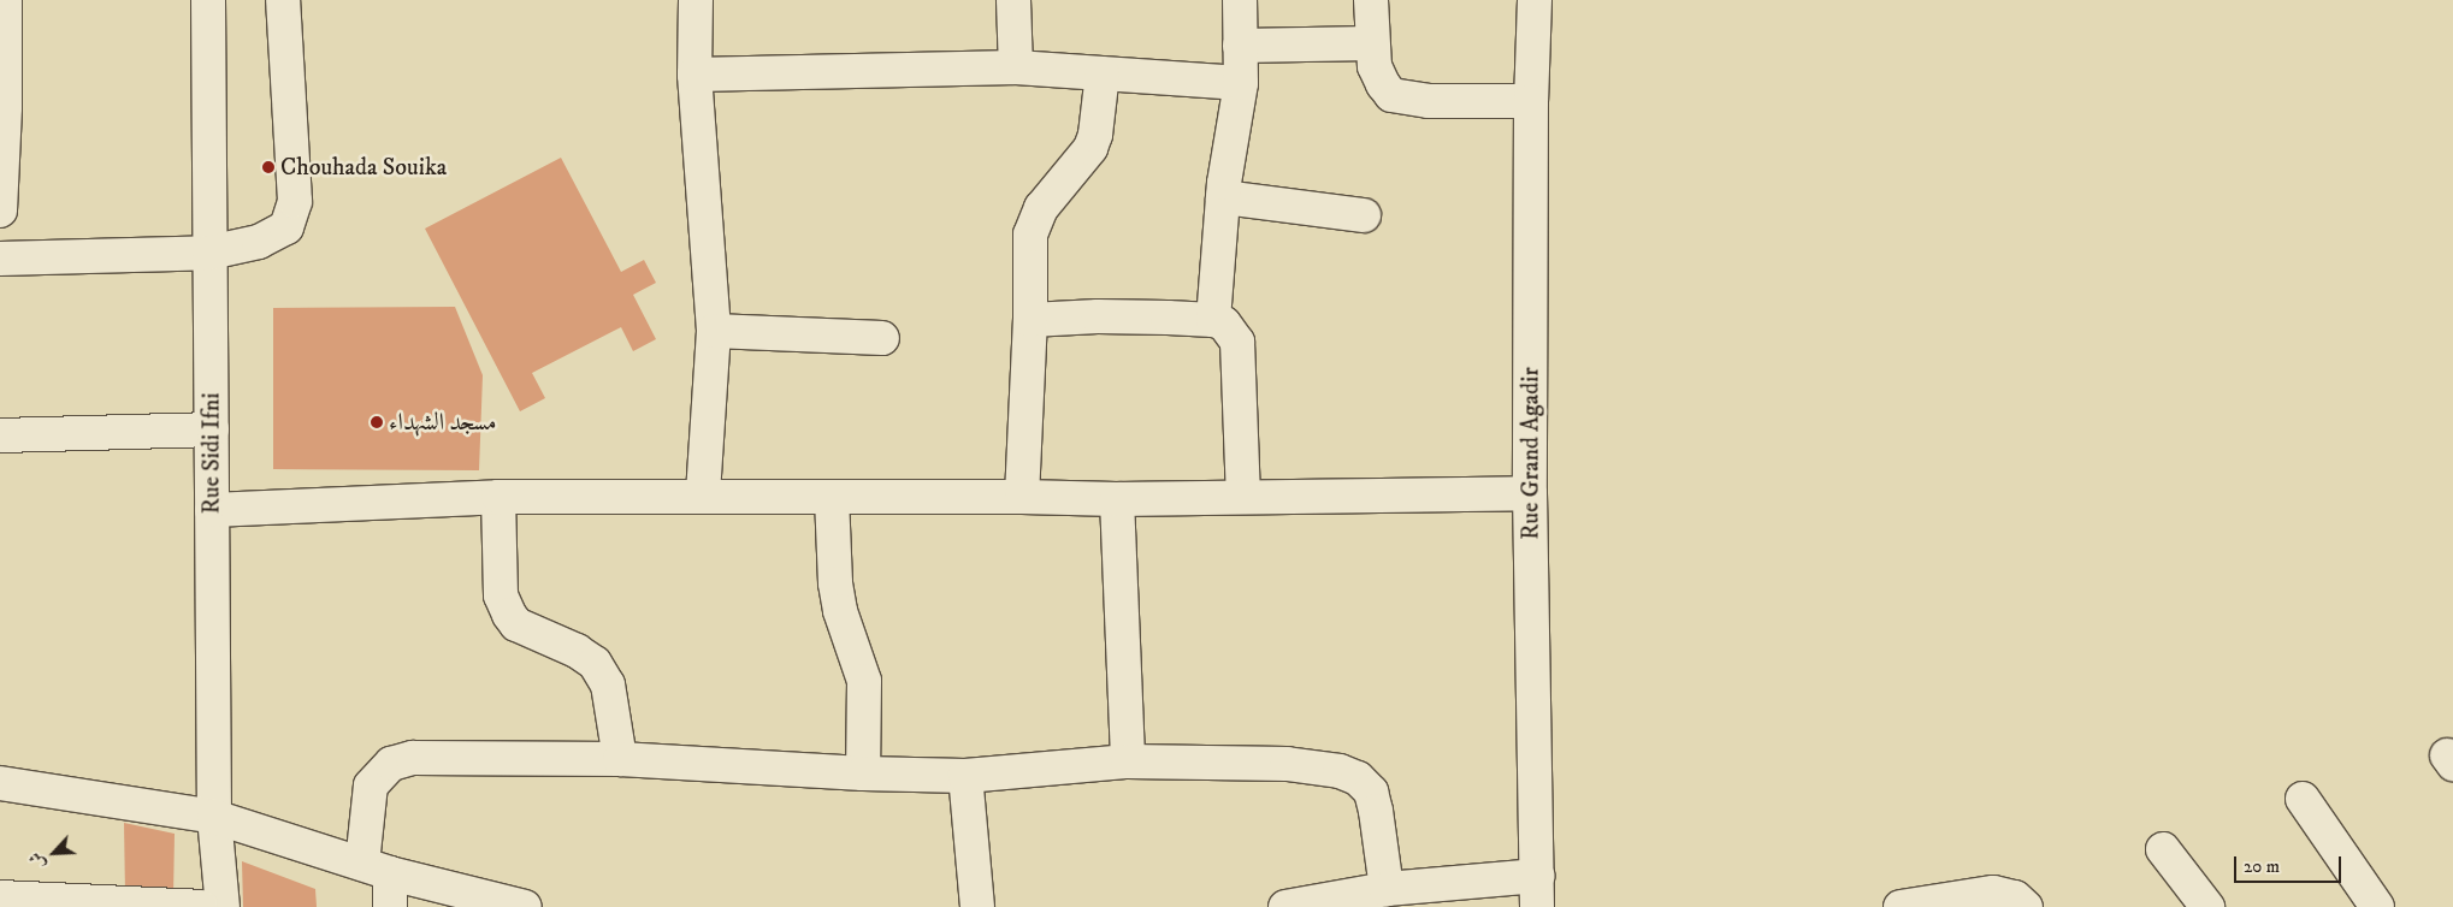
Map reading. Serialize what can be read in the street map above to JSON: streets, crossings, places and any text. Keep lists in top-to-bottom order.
{
  "streets": {
    "street": ["Rue Sidi Ifni", "Rue Grand Agadir"]
  },
  "places": ["Chouhada Souika", "مسجد الشهداء"],
  "scale_bar": "20 m",
  "north": "bottom left"
}
